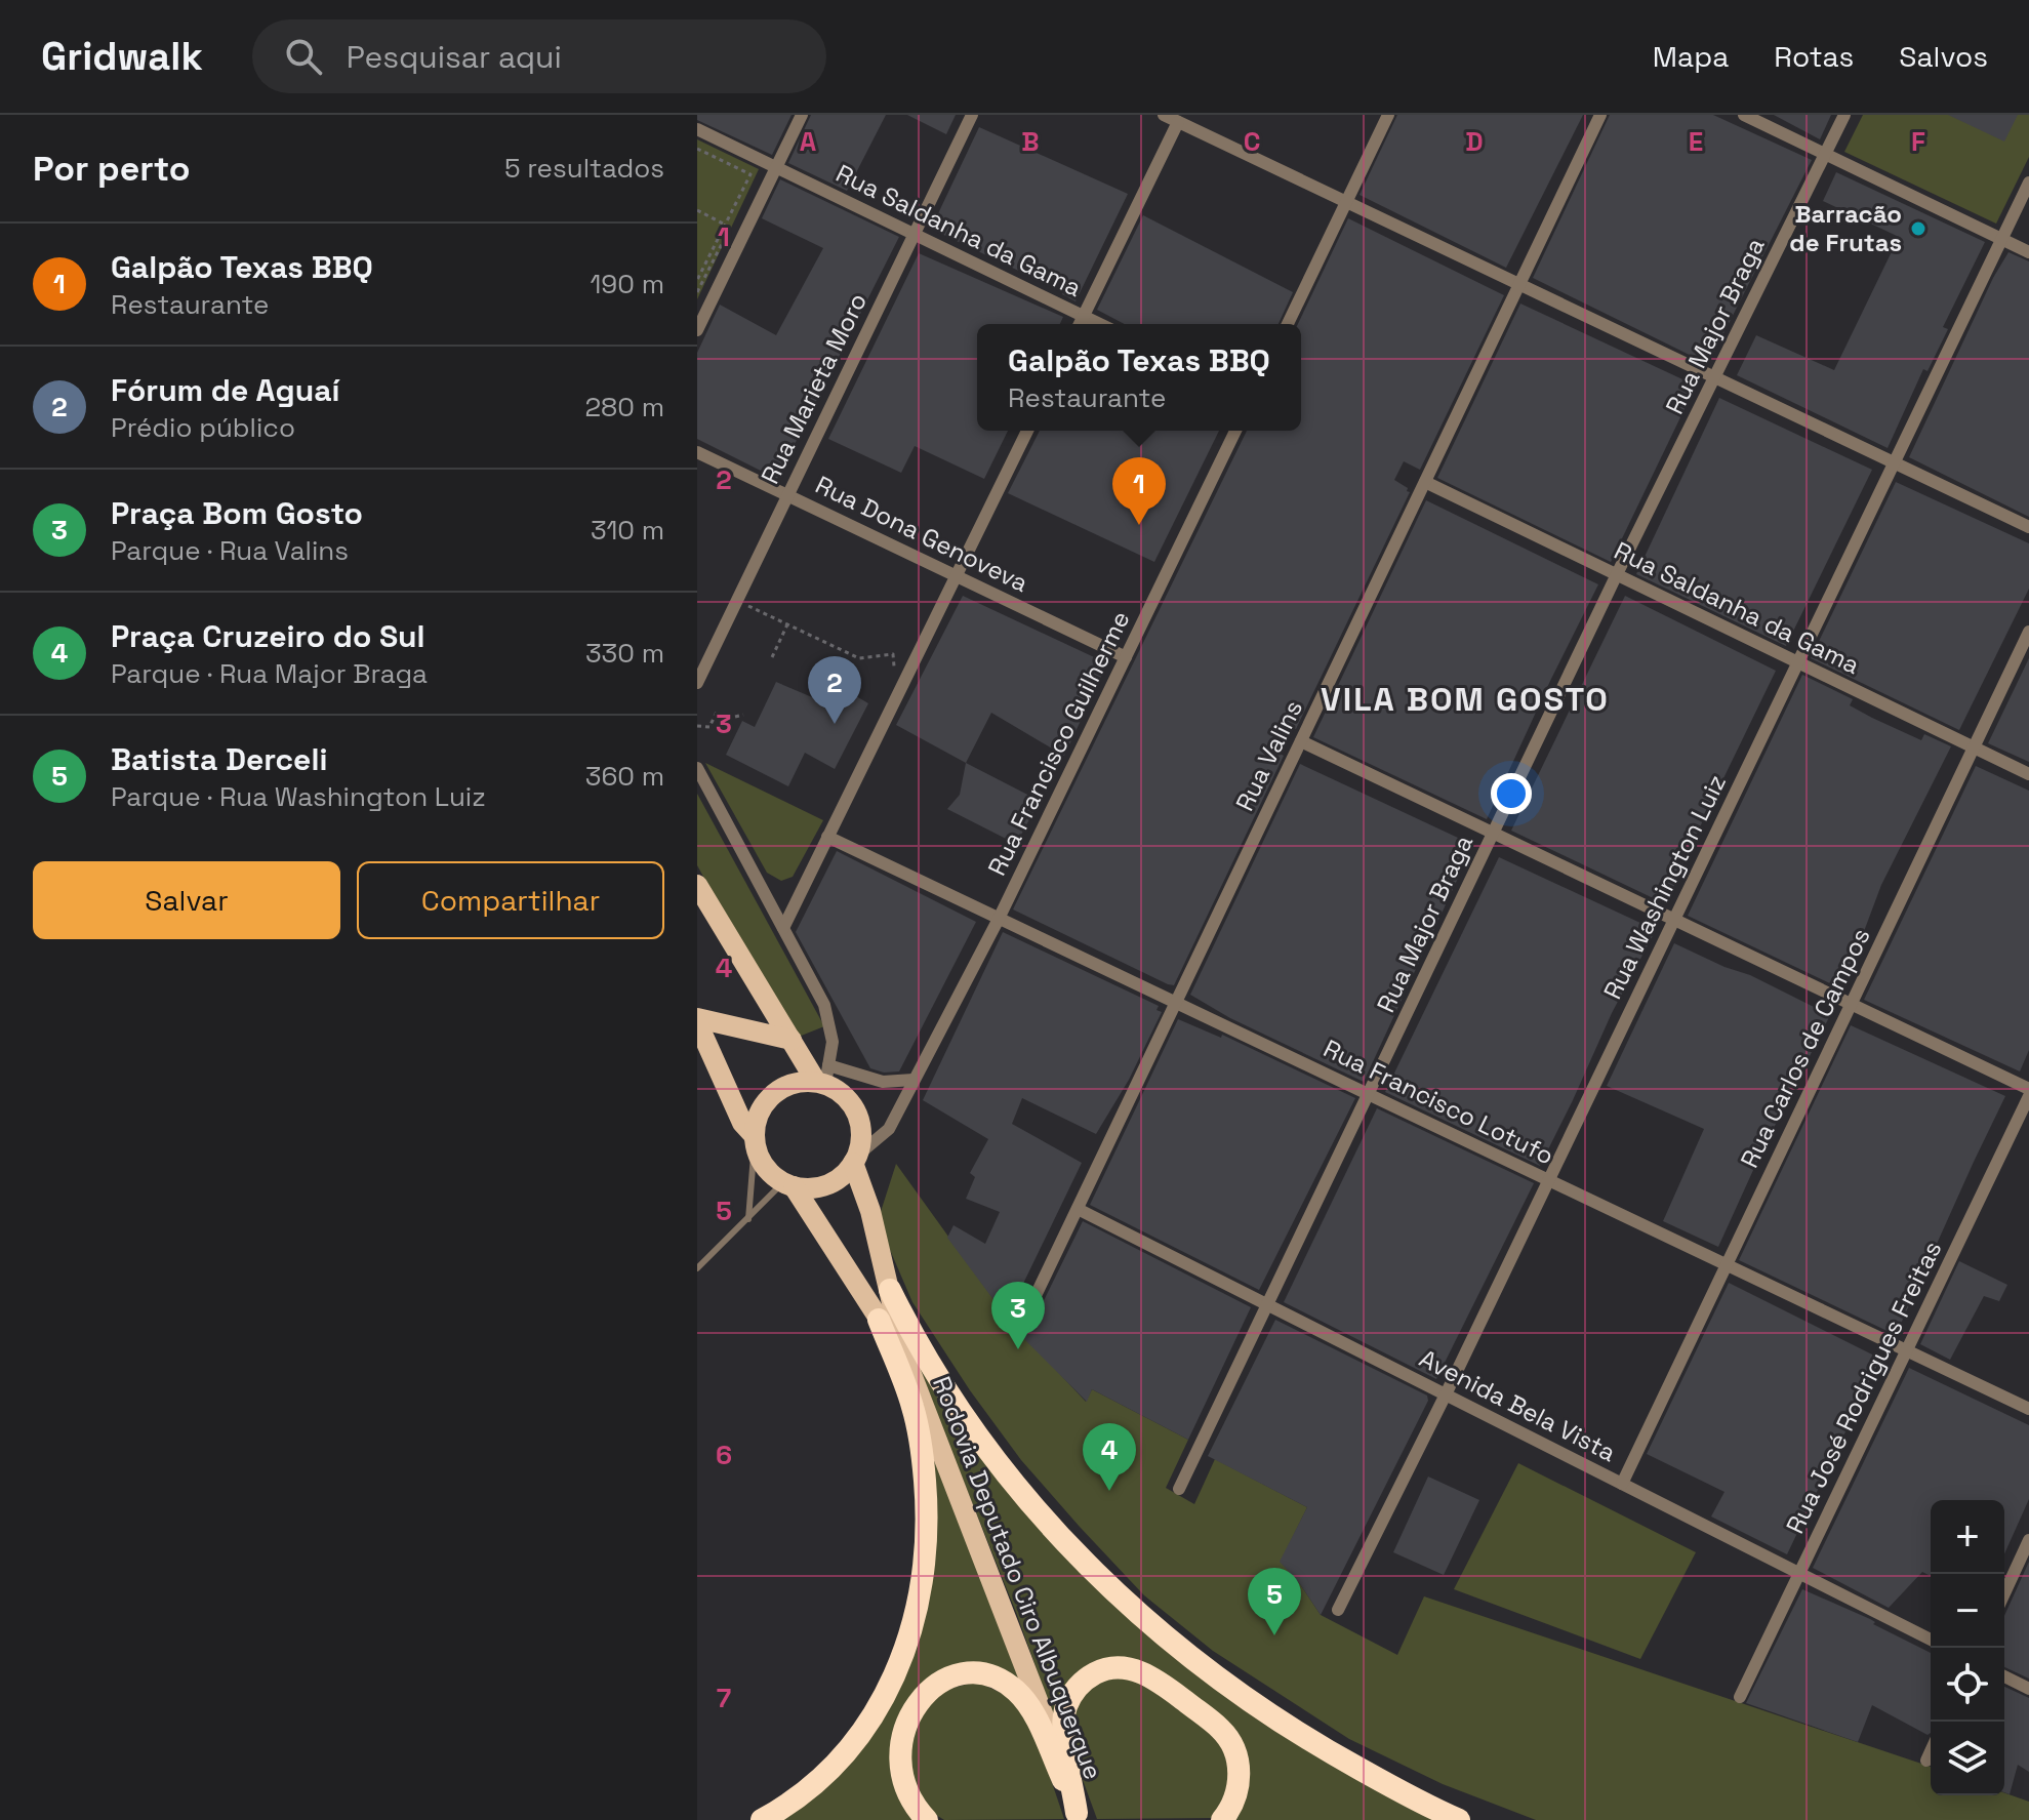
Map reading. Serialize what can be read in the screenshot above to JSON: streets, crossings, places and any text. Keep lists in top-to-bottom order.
{
  "streets": {
    "main road": ["Rodovia Deputado Ciro Albuquerque"],
    "street": [
      "Rua Saldanha da Gama",
      "Rua Major Braga",
      "Rua Marieta Moro",
      "Rua Dona Genoveva",
      "Rua Francisco Guilherme",
      "Rua Valins",
      "Rua Washington Luiz",
      "Rua Carlos de Campos",
      "Rua Francisco Lotufo",
      "Rua José Rodrigues Freitas",
      "Avenida Bela Vista"
    ]
  },
  "crossings": [
    ["Rua Saldanha da Gama", "Rua Major Braga"],
    ["Rua Saldanha da Gama", "Rua Marieta Moro"],
    ["Rua Saldanha da Gama", "Rua Valins"],
    ["Rua Saldanha da Gama", "Rua Washington Luiz"],
    ["Rua Saldanha da Gama", "Rua Carlos de Campos"],
    ["Rua Major Braga", "Rua Francisco Lotufo"],
    ["Rua Major Braga", "Avenida Bela Vista"],
    ["Rua Marieta Moro", "Rua Dona Genoveva"],
    ["Rua Dona Genoveva", "Rua Francisco Guilherme"],
    ["Rua Francisco Guilherme", "Rua Francisco Lotufo"],
    ["Rua Francisco Guilherme", "Rodovia Deputado Ciro Albuquerque"],
    ["Rua Valins", "Rua Francisco Lotufo"],
    ["Rua Valins", "Avenida Bela Vista"],
    ["Rua Washington Luiz", "Rua Francisco Lotufo"],
    ["Rua Washington Luiz", "Avenida Bela Vista"],
    ["Rua Carlos de Campos", "Rua Francisco Lotufo"],
    ["Rua Carlos de Campos", "Avenida Bela Vista"],
    ["Rua Francisco Lotufo", "Rua José Rodrigues Freitas"],
    ["Rua José Rodrigues Freitas", "Avenida Bela Vista"]
  ],
  "districts": ["VILA BOM GOSTO"],
  "places": ["Barracão de Frutas"],
  "page": {
    "header": "Gridwalk",
    "search": "Pesquisar aqui",
    "nav": ["Mapa", "Rotas", "Salvos"],
    "heading": ["Por perto", "5 resultados"],
    "list": [
      {
        "mark": "1",
        "name": "Galpão Texas BBQ",
        "note": "Restaurante",
        "value": "190 m"
      },
      {
        "mark": "2",
        "name": "Fórum de Aguaí",
        "note": "Prédio público",
        "value": "280 m"
      },
      {
        "mark": "3",
        "name": "Praça Bom Gosto",
        "note": "Parque · Rua Valins",
        "value": "310 m"
      },
      {
        "mark": "4",
        "name": "Praça Cruzeiro do Sul",
        "note": "Parque · Rua Major Braga",
        "value": "330 m"
      },
      {
        "mark": "5",
        "name": "Batista Derceli",
        "note": "Parque · Rua Washington Luiz",
        "value": "360 m"
      }
    ],
    "popup": ["Galpão Texas BBQ", "Restaurante"],
    "pins": [
      "1",
      "2",
      "3",
      "4",
      "5"
    ],
    "buttons": ["Salvar", "Compartilhar"],
    "map_buttons": ["+", "−"]
  },
  "grid": {
    "columns": [
      "A",
      "B",
      "C",
      "D",
      "E",
      "F"
    ],
    "rows": [
      "1",
      "2",
      "3",
      "4",
      "5",
      "6",
      "7"
    ]
  }
}
